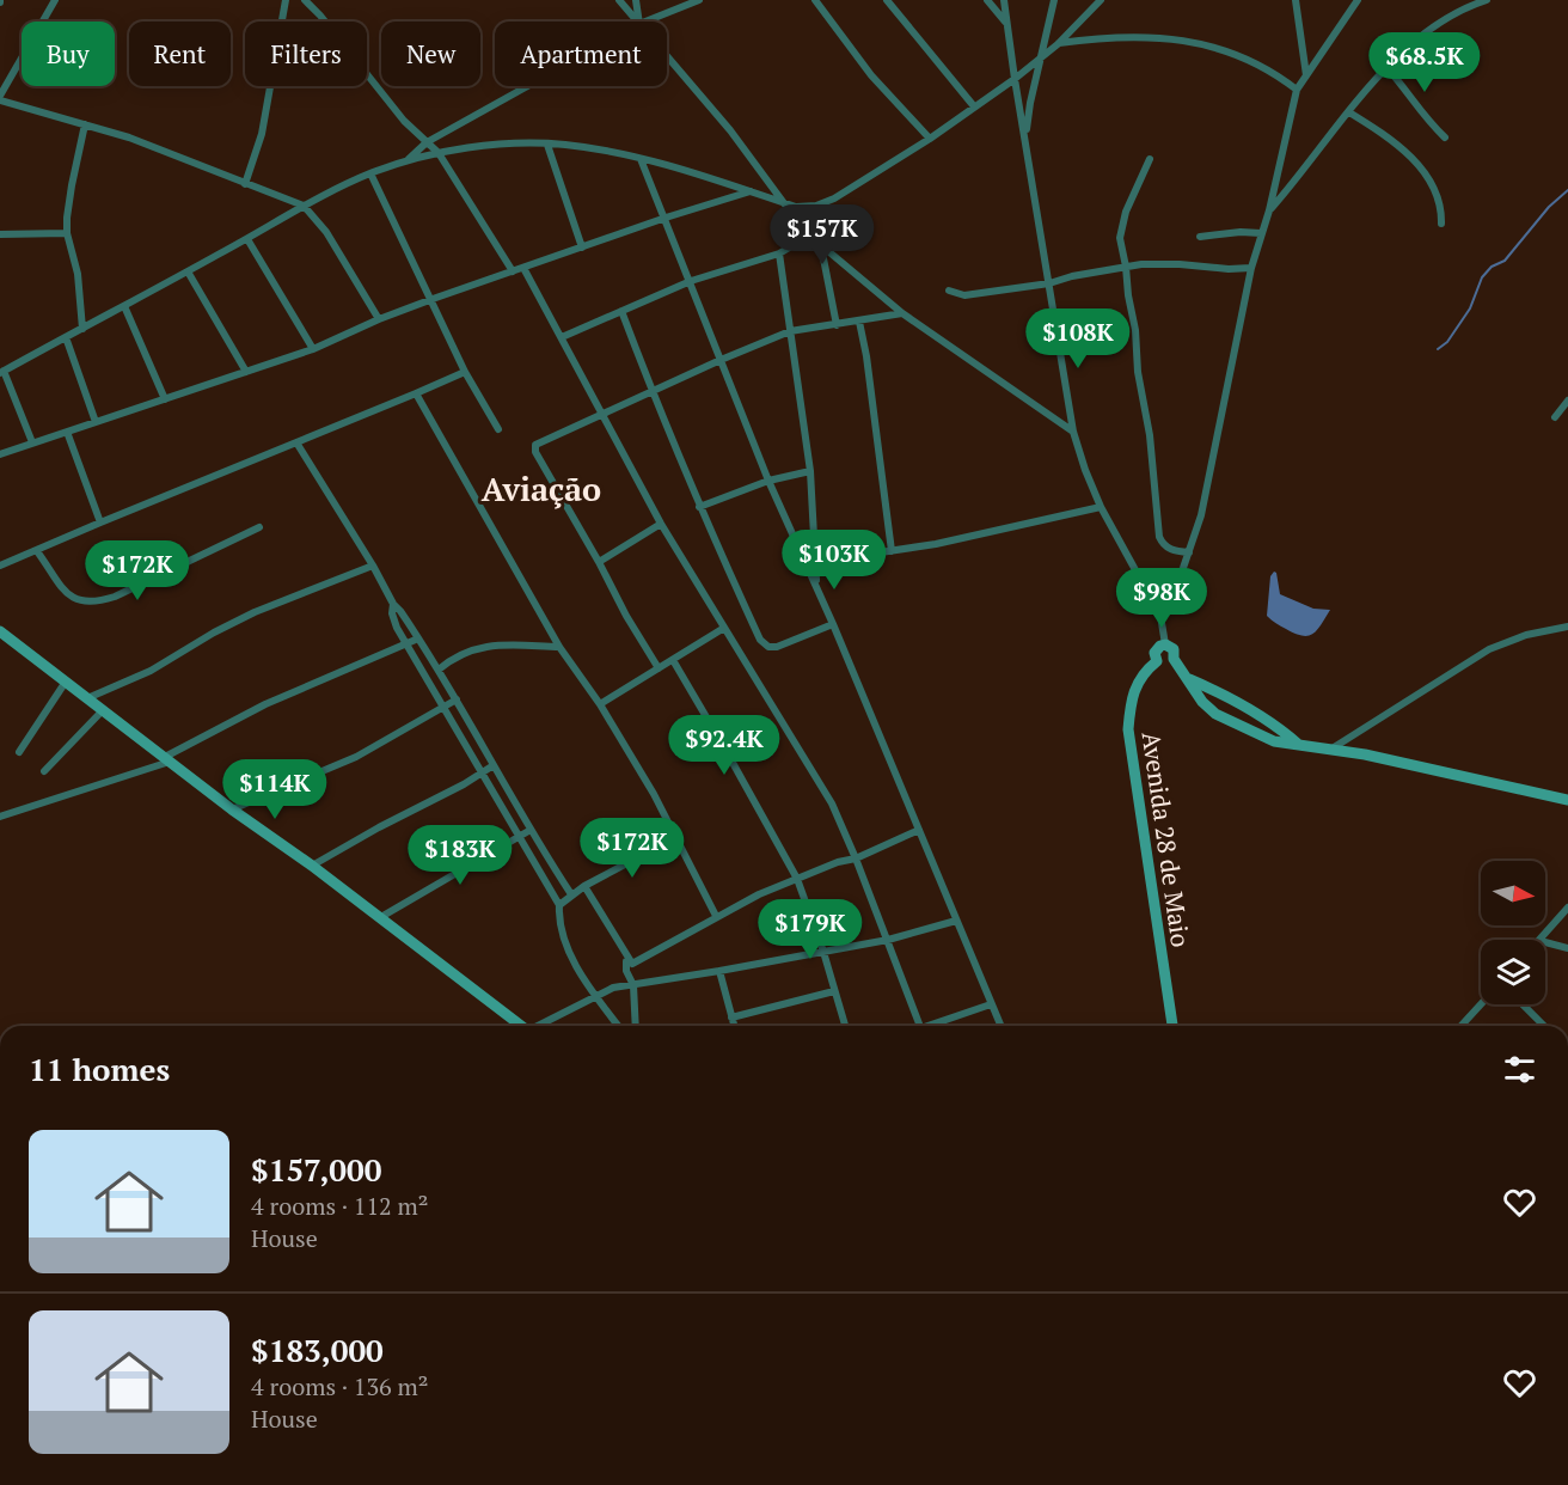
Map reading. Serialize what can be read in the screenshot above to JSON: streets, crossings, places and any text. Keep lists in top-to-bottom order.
{
  "streets": {
    "street": ["Avenida 28 de Maio"]
  },
  "districts": ["Aviação"],
  "north": "right",
  "page": {
    "chip": [
      "Buy",
      "Rent",
      "Filters",
      "New",
      "Apartment"
    ],
    "price": [
      "$68.5K",
      "$157K",
      "$108K",
      "$103K",
      "$172K",
      "$98K",
      "$92.4K",
      "$114K",
      "$172K",
      "$183K",
      "$179K"
    ],
    "heading": "11 homes",
    "list": [
      {
        "name": "$157,000",
        "note": "4 rooms · 112 m² · House"
      },
      {
        "name": "$183,000",
        "note": "4 rooms · 136 m² · House"
      }
    ]
  }
}
